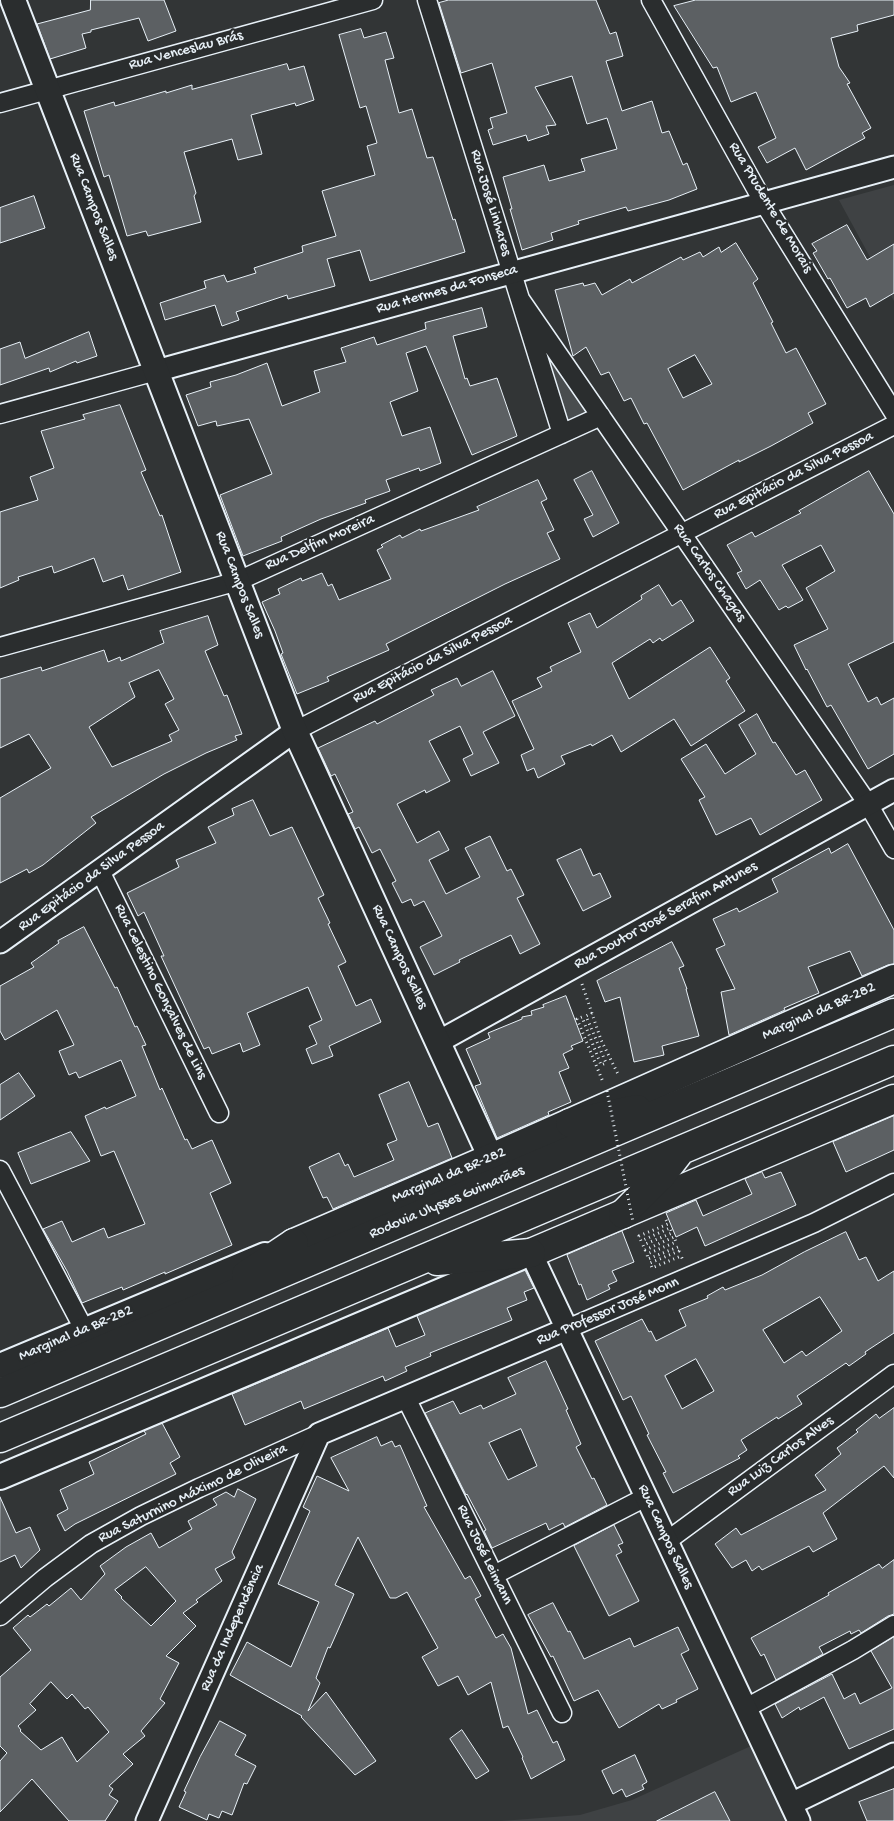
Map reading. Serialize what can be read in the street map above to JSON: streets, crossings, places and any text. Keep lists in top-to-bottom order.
{
  "streets": {
    "main road": ["Rua Campos Salles", "Marginal da BR-282", "Rodovia Ulysses Guimarães"],
    "street": [
      "Rua Venceslau Brás",
      "Rua José Linhares",
      "Rua Prudente de Morais",
      "Rua Hermes da Fonseca",
      "Rua Epitácio da Silva Pessoa",
      "Rua Delfim Moreira",
      "Rua Carlos Chagas",
      "Rua Doutor José Serafim Antunes",
      "Rua Celestino Gonçalves de Lins",
      "Rua Professor José Monn",
      "Rua Luiz Carlos Alves",
      "Rua Saturnino Máximo de Oliveira",
      "Rua José Leimann",
      "Rua da Independência"
    ]
  },
  "crossings": [
    ["Rua Venceslau Brás", "Rua Campos Salles"],
    ["Rua José Linhares", "Rua Hermes da Fonseca"],
    ["Rua José Linhares", "Rua Delfim Moreira"],
    ["Rua José Linhares", "Rua Carlos Chagas"],
    ["Rua Campos Salles", "Rua Hermes da Fonseca"],
    ["Rua Campos Salles", "Rua Epitácio da Silva Pessoa"],
    ["Rua Campos Salles", "Rua Delfim Moreira"],
    ["Rua Campos Salles", "Rua Doutor José Serafim Antunes"],
    ["Rua Campos Salles", "Marginal da BR-282"],
    ["Rua Campos Salles", "Rua Professor José Monn"],
    ["Rua Campos Salles", "Rua Luiz Carlos Alves"],
    ["Rua Prudente de Morais", "Rua Hermes da Fonseca"],
    ["Rua Epitácio da Silva Pessoa", "Rua Carlos Chagas"],
    ["Rua Epitácio da Silva Pessoa", "Rua Celestino Gonçalves de Lins"],
    ["Rua Delfim Moreira", "Rua Carlos Chagas"],
    ["Rua Carlos Chagas", "Rua Doutor José Serafim Antunes"],
    ["Rua Professor José Monn", "Rua Saturnino Máximo de Oliveira"],
    ["Rua Professor José Monn", "Rua José Leimann"],
    ["Rua Professor José Monn", "Rua da Independência"],
    ["Rua Saturnino Máximo de Oliveira", "Rua da Independência"]
  ]
}
